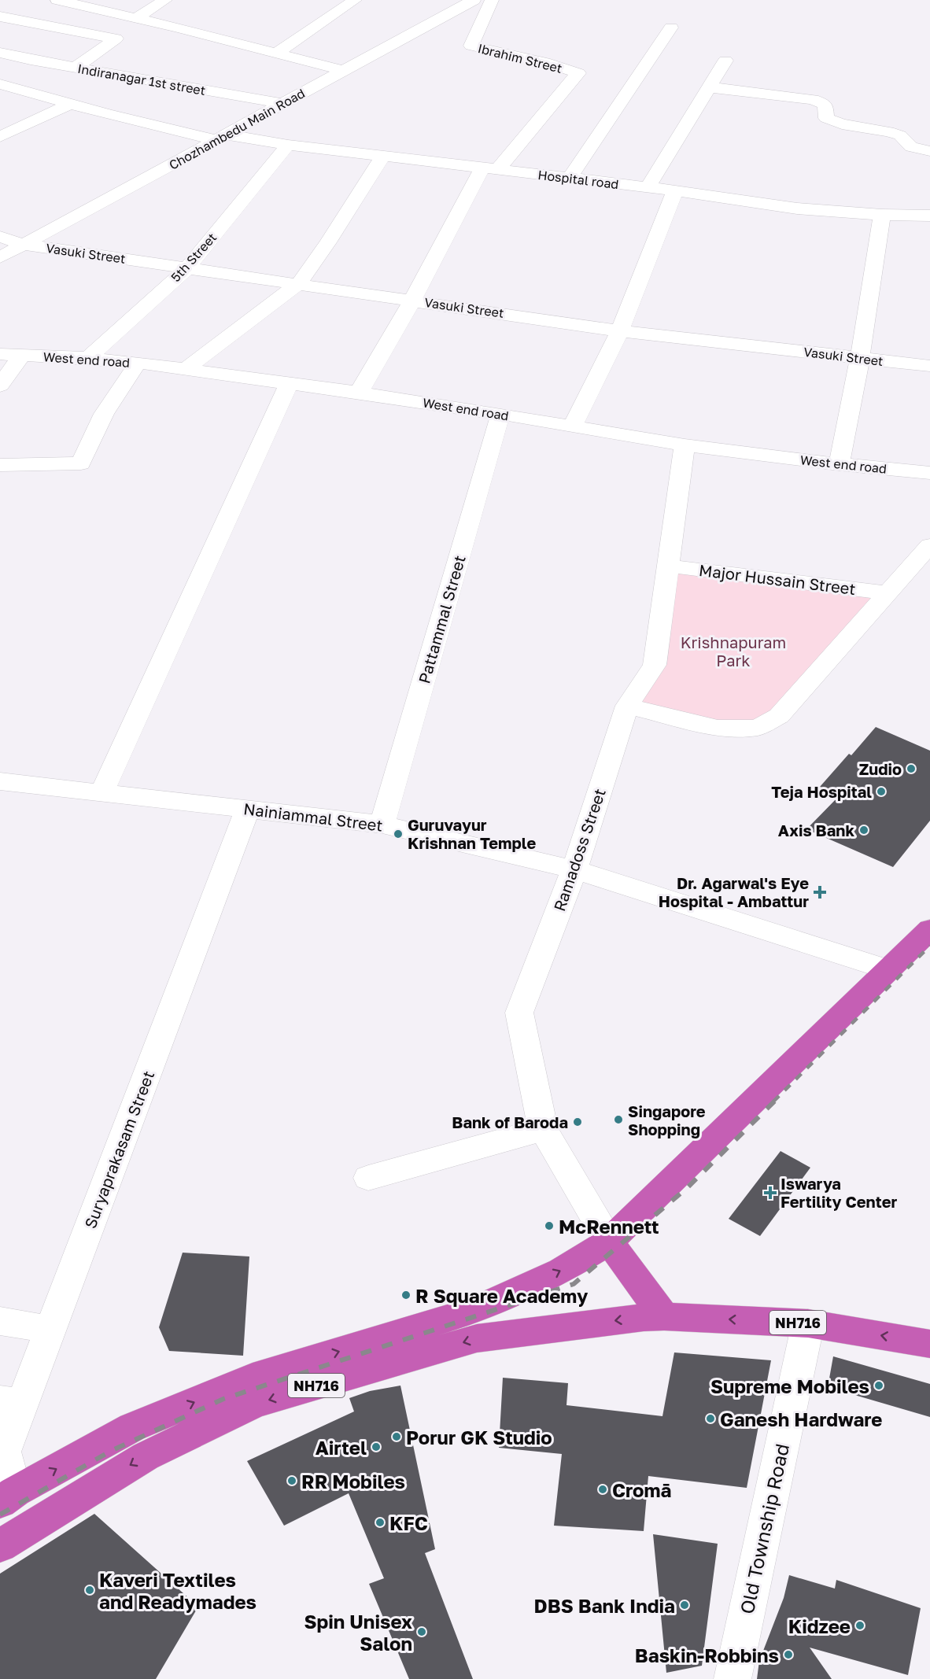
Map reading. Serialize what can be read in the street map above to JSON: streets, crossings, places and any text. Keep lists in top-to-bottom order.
{
  "streets": {
    "highway": ["NH716"],
    "street": [
      "Ibrahim Street",
      "Indiranagar 1st street",
      "Chozhambedu Main Road",
      "Hospital road",
      "Vasuki Street",
      "5th Street",
      "West end road",
      "Major Hussain Street",
      "Pattammal Street",
      "Nainiammal Street",
      "Ramadoss Street",
      "Suryaprakasam Street",
      "Old Township Road"
    ]
  },
  "crossings": [
    ["Ibrahim Street", "Hospital road"],
    ["Indiranagar 1st street", "Chozhambedu Main Road"],
    ["Chozhambedu Main Road", "Hospital road"],
    ["Chozhambedu Main Road", "Vasuki Street"],
    ["Hospital road", "5th Street"],
    ["Vasuki Street", "5th Street"],
    ["5th Street", "West end road"],
    ["West end road", "Pattammal Street"],
    ["West end road", "Ramadoss Street"],
    ["Major Hussain Street", "Ramadoss Street"],
    ["Pattammal Street", "Nainiammal Street"],
    ["Nainiammal Street", "Ramadoss Street"],
    ["Nainiammal Street", "Suryaprakasam Street"],
    ["Nainiammal Street", "NH716"],
    ["Ramadoss Street", "NH716"],
    ["Suryaprakasam Street", "NH716"],
    ["NH716", "Old Township Road"]
  ],
  "parks": ["Krishnapuram Park"],
  "places": {
    "other": [
      "Zudio",
      "Teja Hospital",
      "Axis Bank",
      "Guruvayur Krishnan Temple",
      "Singapore Shopping",
      "Bank of Baroda",
      "McRennett",
      "R Square Academy",
      "Supreme Mobiles",
      "Ganesh Hardware",
      "Porur GK Studio",
      "Airtel",
      "RR Mobiles",
      "Cromā",
      "KFC",
      "Kaveri Textiles and Readymades",
      "DBS Bank India",
      "Kidzee",
      "Spin Unisex Salon",
      "Baskin-Robbins"
    ],
    "health": ["Dr. Agarwal's Eye Hospital - Ambattur", "Iswarya Fertility Center"]
  }
}
